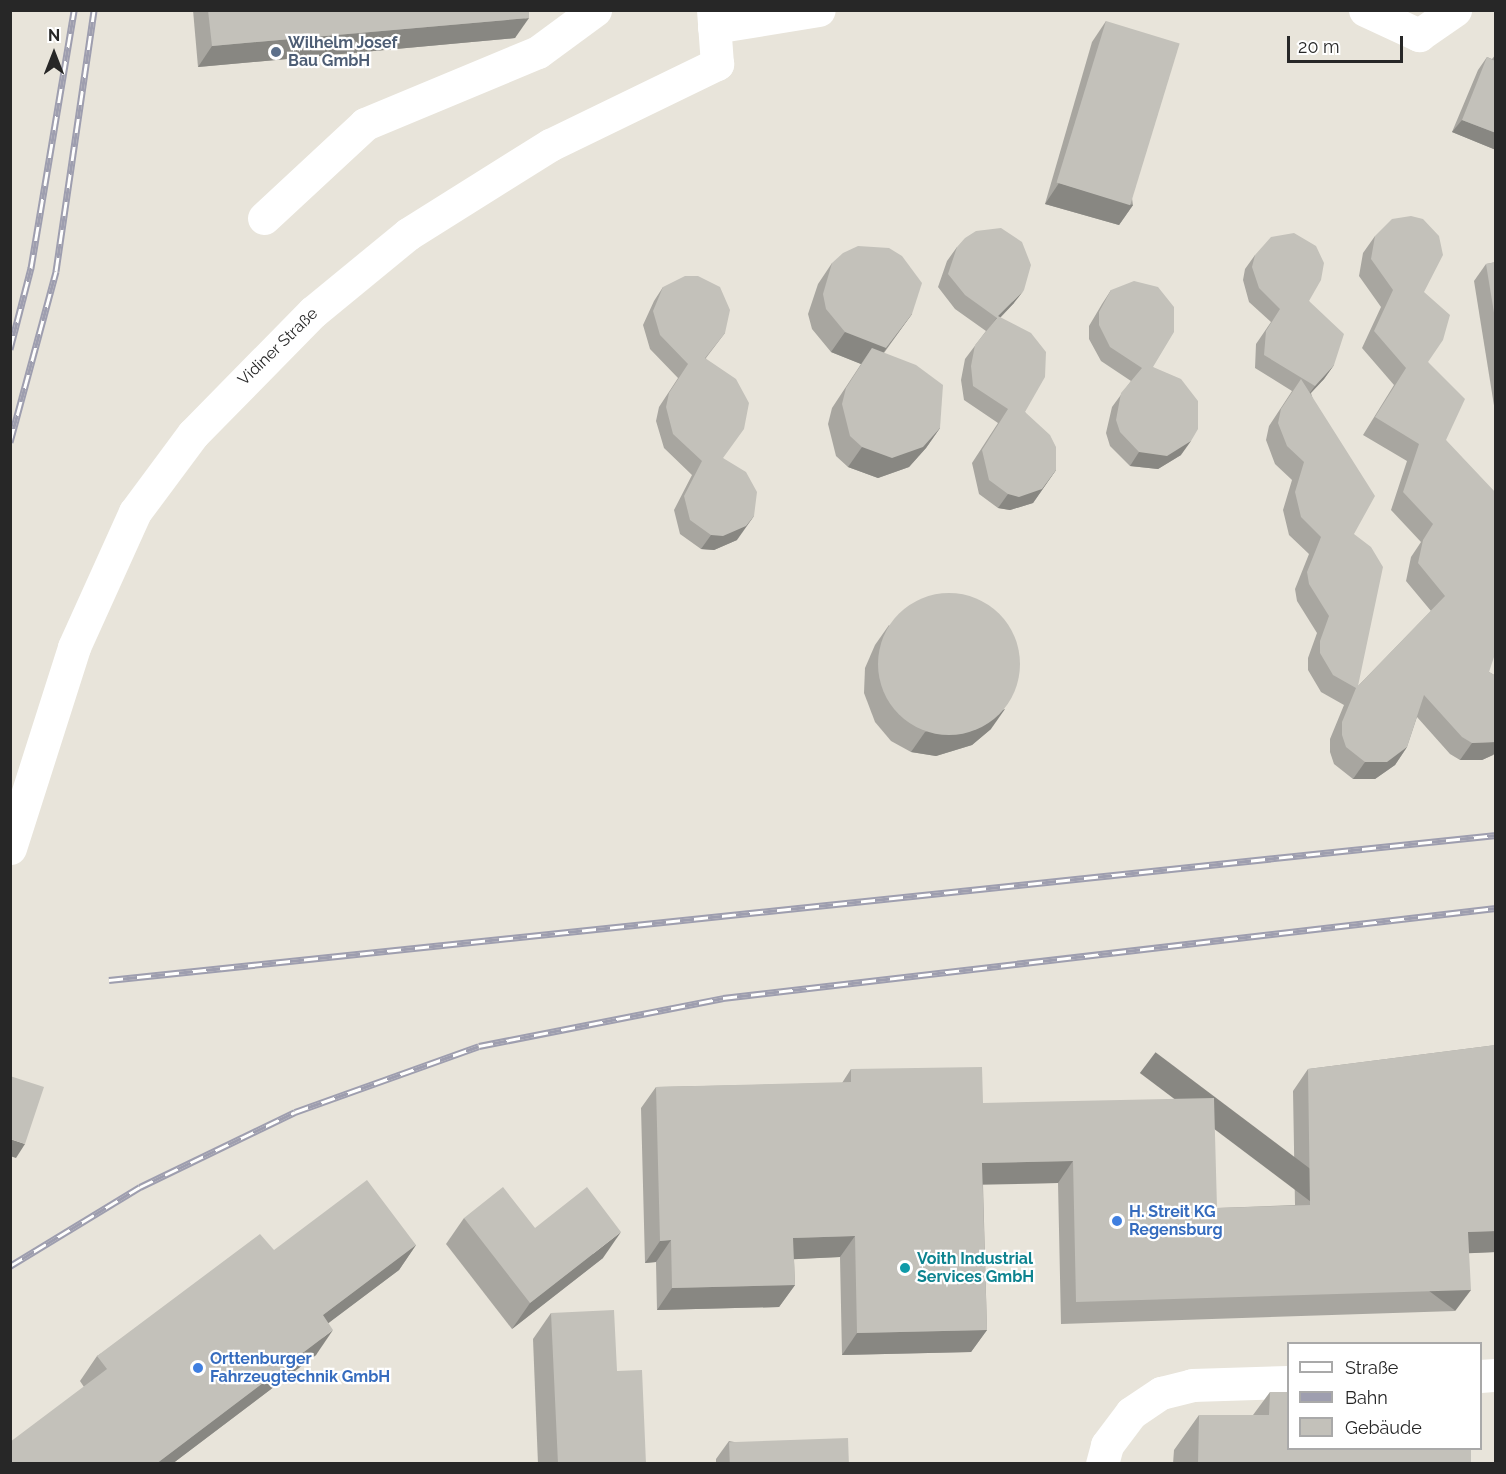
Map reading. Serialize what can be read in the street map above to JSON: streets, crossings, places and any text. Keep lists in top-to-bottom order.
{
  "streets": {
    "street": ["Vidiner Straße"]
  },
  "places": [
    "Wilhelm Josef Bau GmbH",
    "H. Streit KG Regensburg",
    "Voith Industrial Services GmbH",
    "Orttenburger Fahrzeugtechnik GmbH"
  ],
  "legend": ["Straße", "Bahn", "Gebäude"],
  "scale_bar": "20 m",
  "north": "top"
}
